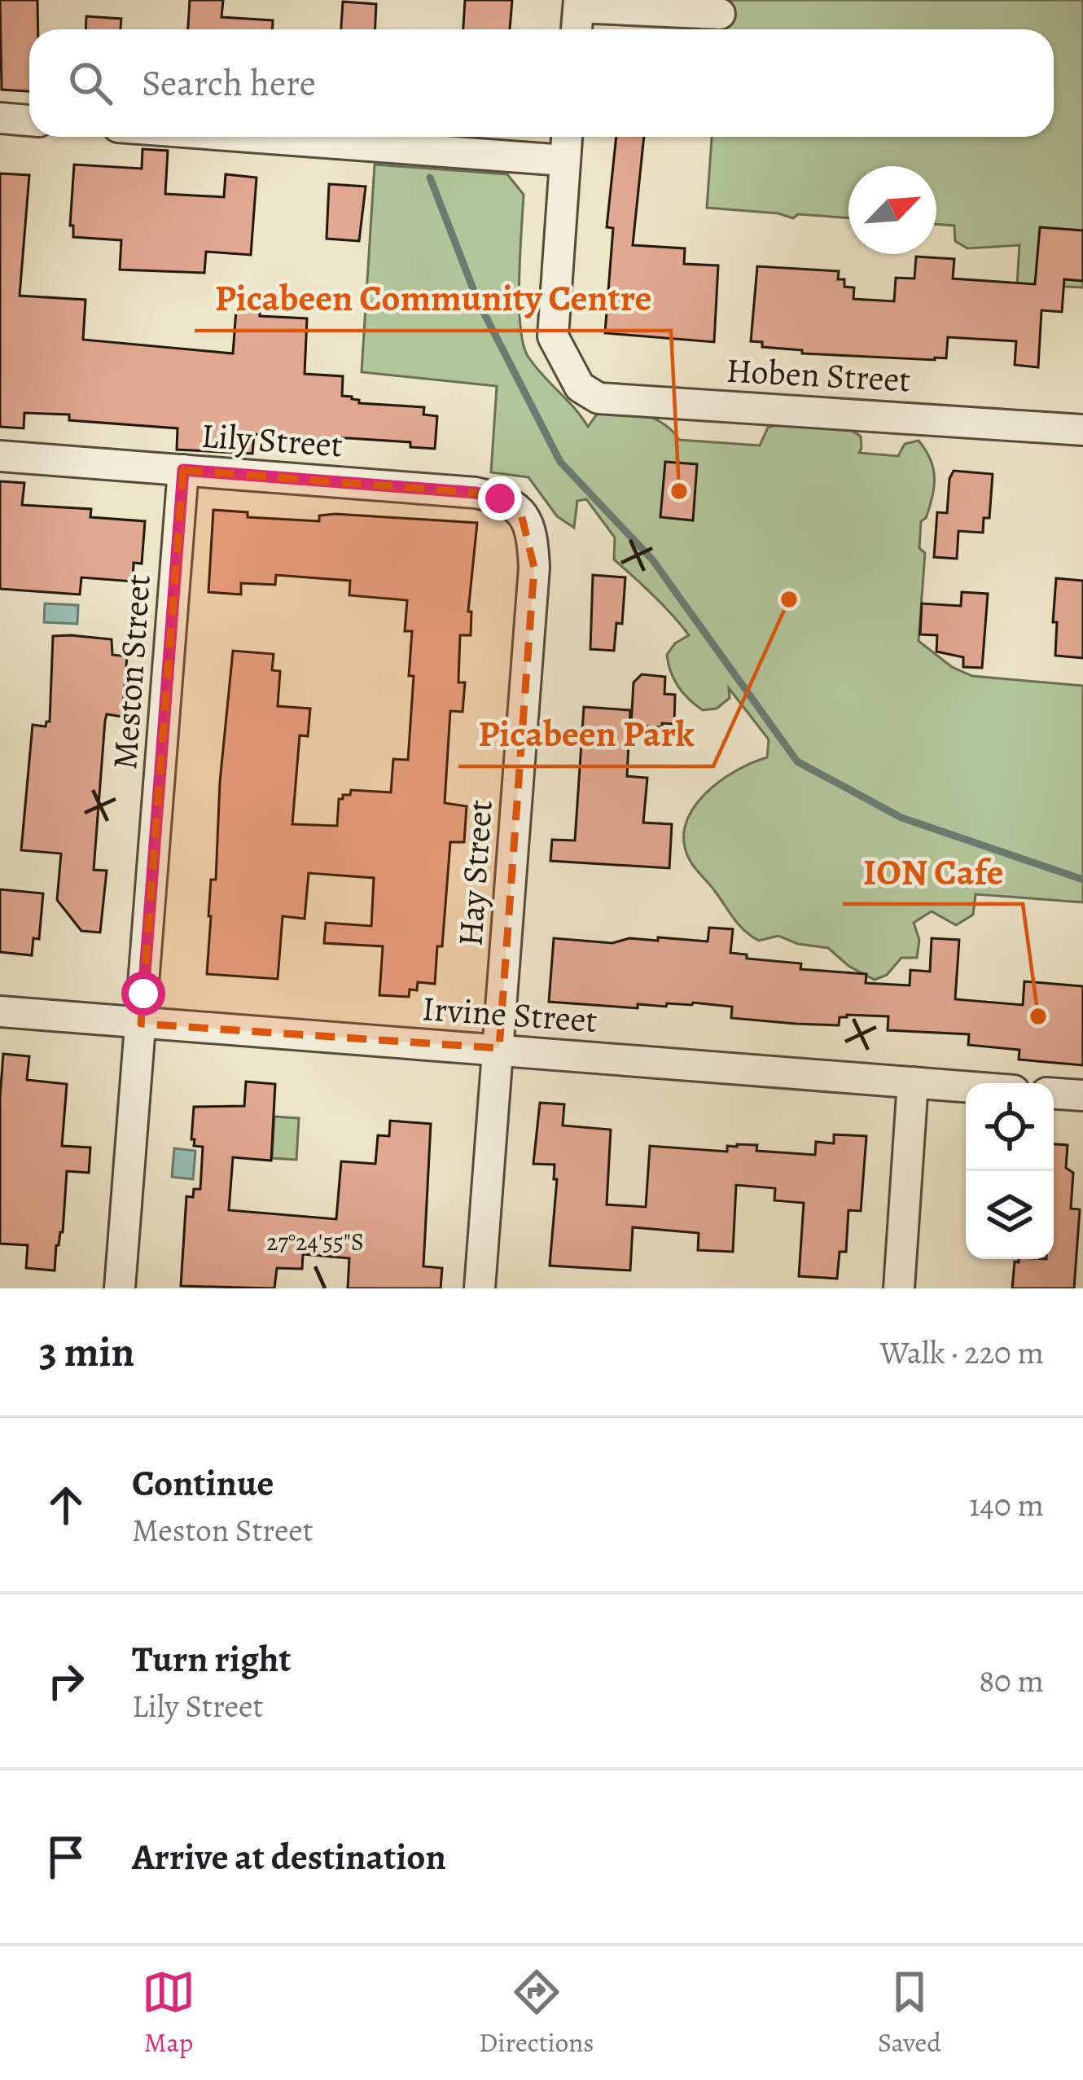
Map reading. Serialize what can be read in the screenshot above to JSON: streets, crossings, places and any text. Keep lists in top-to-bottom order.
{
  "streets": {
    "street": [
      "Hoben Street",
      "Lily Street",
      "Meston Street",
      "Hay Street",
      "Irvine Street"
    ]
  },
  "crossings": [
    ["Lily Street", "Meston Street"],
    ["Lily Street", "Hay Street"],
    ["Meston Street", "Irvine Street"],
    ["Hay Street", "Irvine Street"]
  ],
  "places": ["Picabeen Community Centre", "Picabeen Park", "ION Cafe"],
  "north": "top right",
  "page": {
    "search": "Search here",
    "heading": ["3 min", "Walk · 220 m"],
    "list": [
      ["Continue", "Meston Street", "140 m"],
      ["Turn right", "Lily Street", "80 m"],
      "Arrive at destination"
    ],
    "nav": ["Map", "Directions", "Saved"]
  },
  "coordinates": ["27°24'55\"S"]
}
